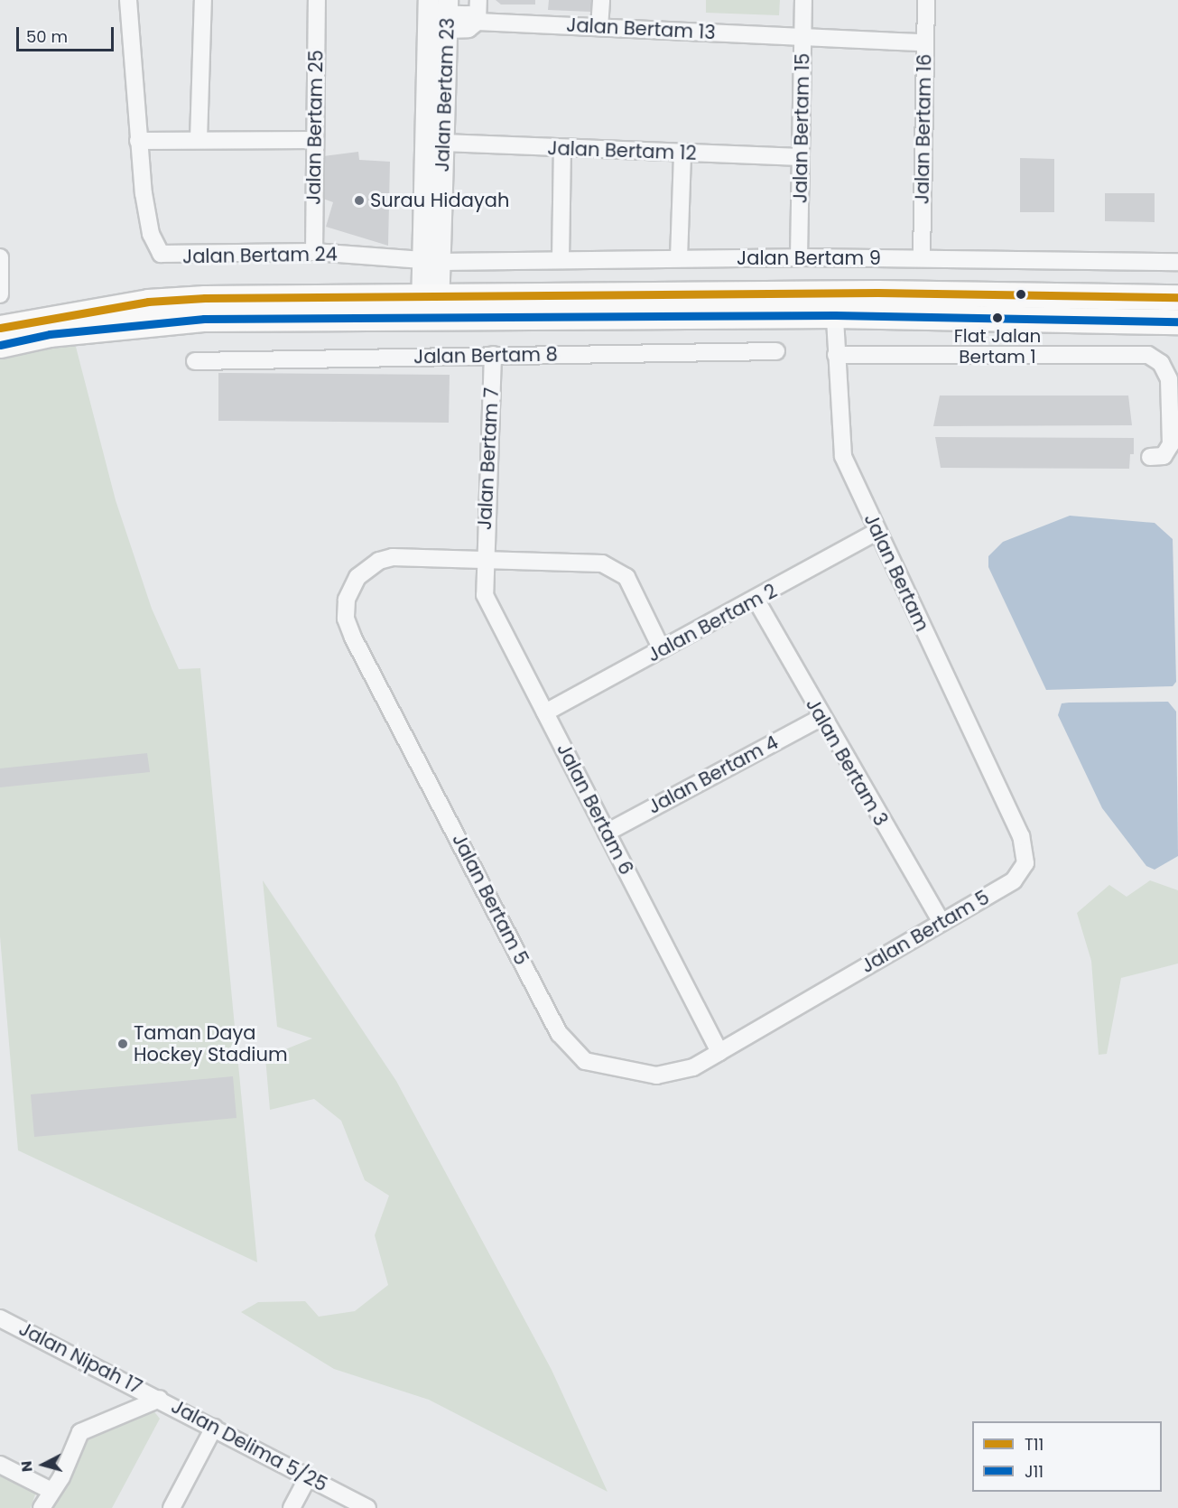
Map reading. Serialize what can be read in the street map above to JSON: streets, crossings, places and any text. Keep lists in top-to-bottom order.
{
  "streets": {
    "street": [
      "Jalan Bertam 13",
      "Jalan Bertam 23",
      "Jalan Bertam 25",
      "Jalan Bertam 15",
      "Jalan Bertam 16",
      "Jalan Bertam 12",
      "Jalan Bertam 24",
      "Jalan Bertam 9",
      "Jalan Bertam 8",
      "Jalan Bertam 7",
      "Jalan Bertam",
      "Jalan Bertam 2",
      "Jalan Bertam 3",
      "Jalan Bertam 4",
      "Jalan Bertam 6",
      "Jalan Bertam 5",
      "Jalan Nipah 17",
      "Jalan Delima 5/25"
    ]
  },
  "crossings": [
    ["Jalan Bertam 13", "Jalan Bertam 23"],
    ["Jalan Bertam 13", "Jalan Bertam 15"],
    ["Jalan Bertam 13", "Jalan Bertam 16"],
    ["Jalan Bertam 23", "Jalan Bertam 12"],
    ["Jalan Bertam 23", "Jalan Bertam 24"],
    ["Jalan Bertam 23", "Jalan Bertam 9"],
    ["Jalan Bertam 25", "Jalan Bertam 24"],
    ["Jalan Bertam 15", "Jalan Bertam 12"],
    ["Jalan Bertam 15", "Jalan Bertam 9"],
    ["Jalan Bertam 16", "Jalan Bertam 9"],
    ["Jalan Bertam 24", "Jalan Bertam 9"],
    ["Jalan Bertam 8", "Jalan Bertam 7"],
    ["Jalan Bertam 7", "Jalan Bertam 6"],
    ["Jalan Bertam 7", "Jalan Bertam 5"],
    ["Jalan Bertam", "Jalan Bertam 2"],
    ["Jalan Bertam", "Jalan Bertam 5"],
    ["Jalan Bertam 2", "Jalan Bertam 3"],
    ["Jalan Bertam 2", "Jalan Bertam 6"],
    ["Jalan Bertam 2", "Jalan Bertam 5"],
    ["Jalan Bertam 3", "Jalan Bertam 4"],
    ["Jalan Bertam 3", "Jalan Bertam 5"],
    ["Jalan Bertam 4", "Jalan Bertam 6"],
    ["Jalan Bertam 6", "Jalan Bertam 5"],
    ["Jalan Nipah 17", "Jalan Delima 5/25"]
  ],
  "places": ["Surau Hidayah", "Flat Jalan Bertam 1", "Taman Daya Hockey Stadium"],
  "lines": ["transit line T11", "transit line J11"],
  "legend": ["T11", "J11"],
  "scale_bar": "50 m",
  "north": "left"
}
